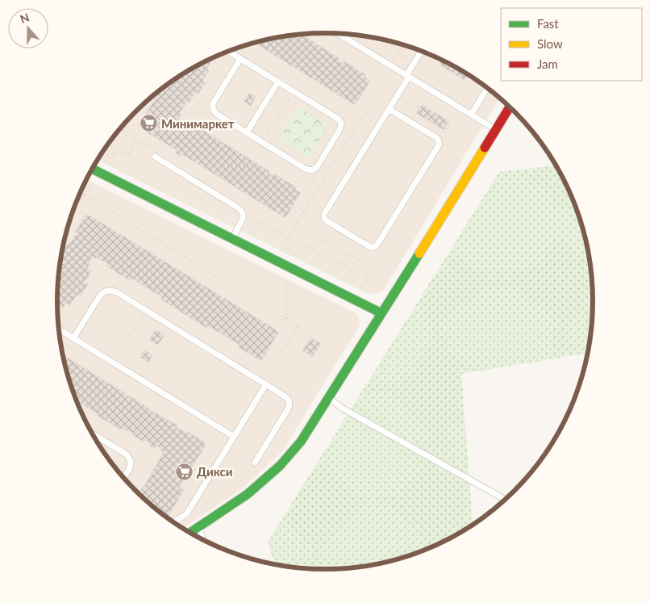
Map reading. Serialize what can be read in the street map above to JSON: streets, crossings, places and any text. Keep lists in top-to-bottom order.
{
  "places": {
    "supermarket": ["Минимаркет", "Дикси"]
  },
  "legend": ["Fast", "Slow", "Jam"],
  "north": "top"
}
